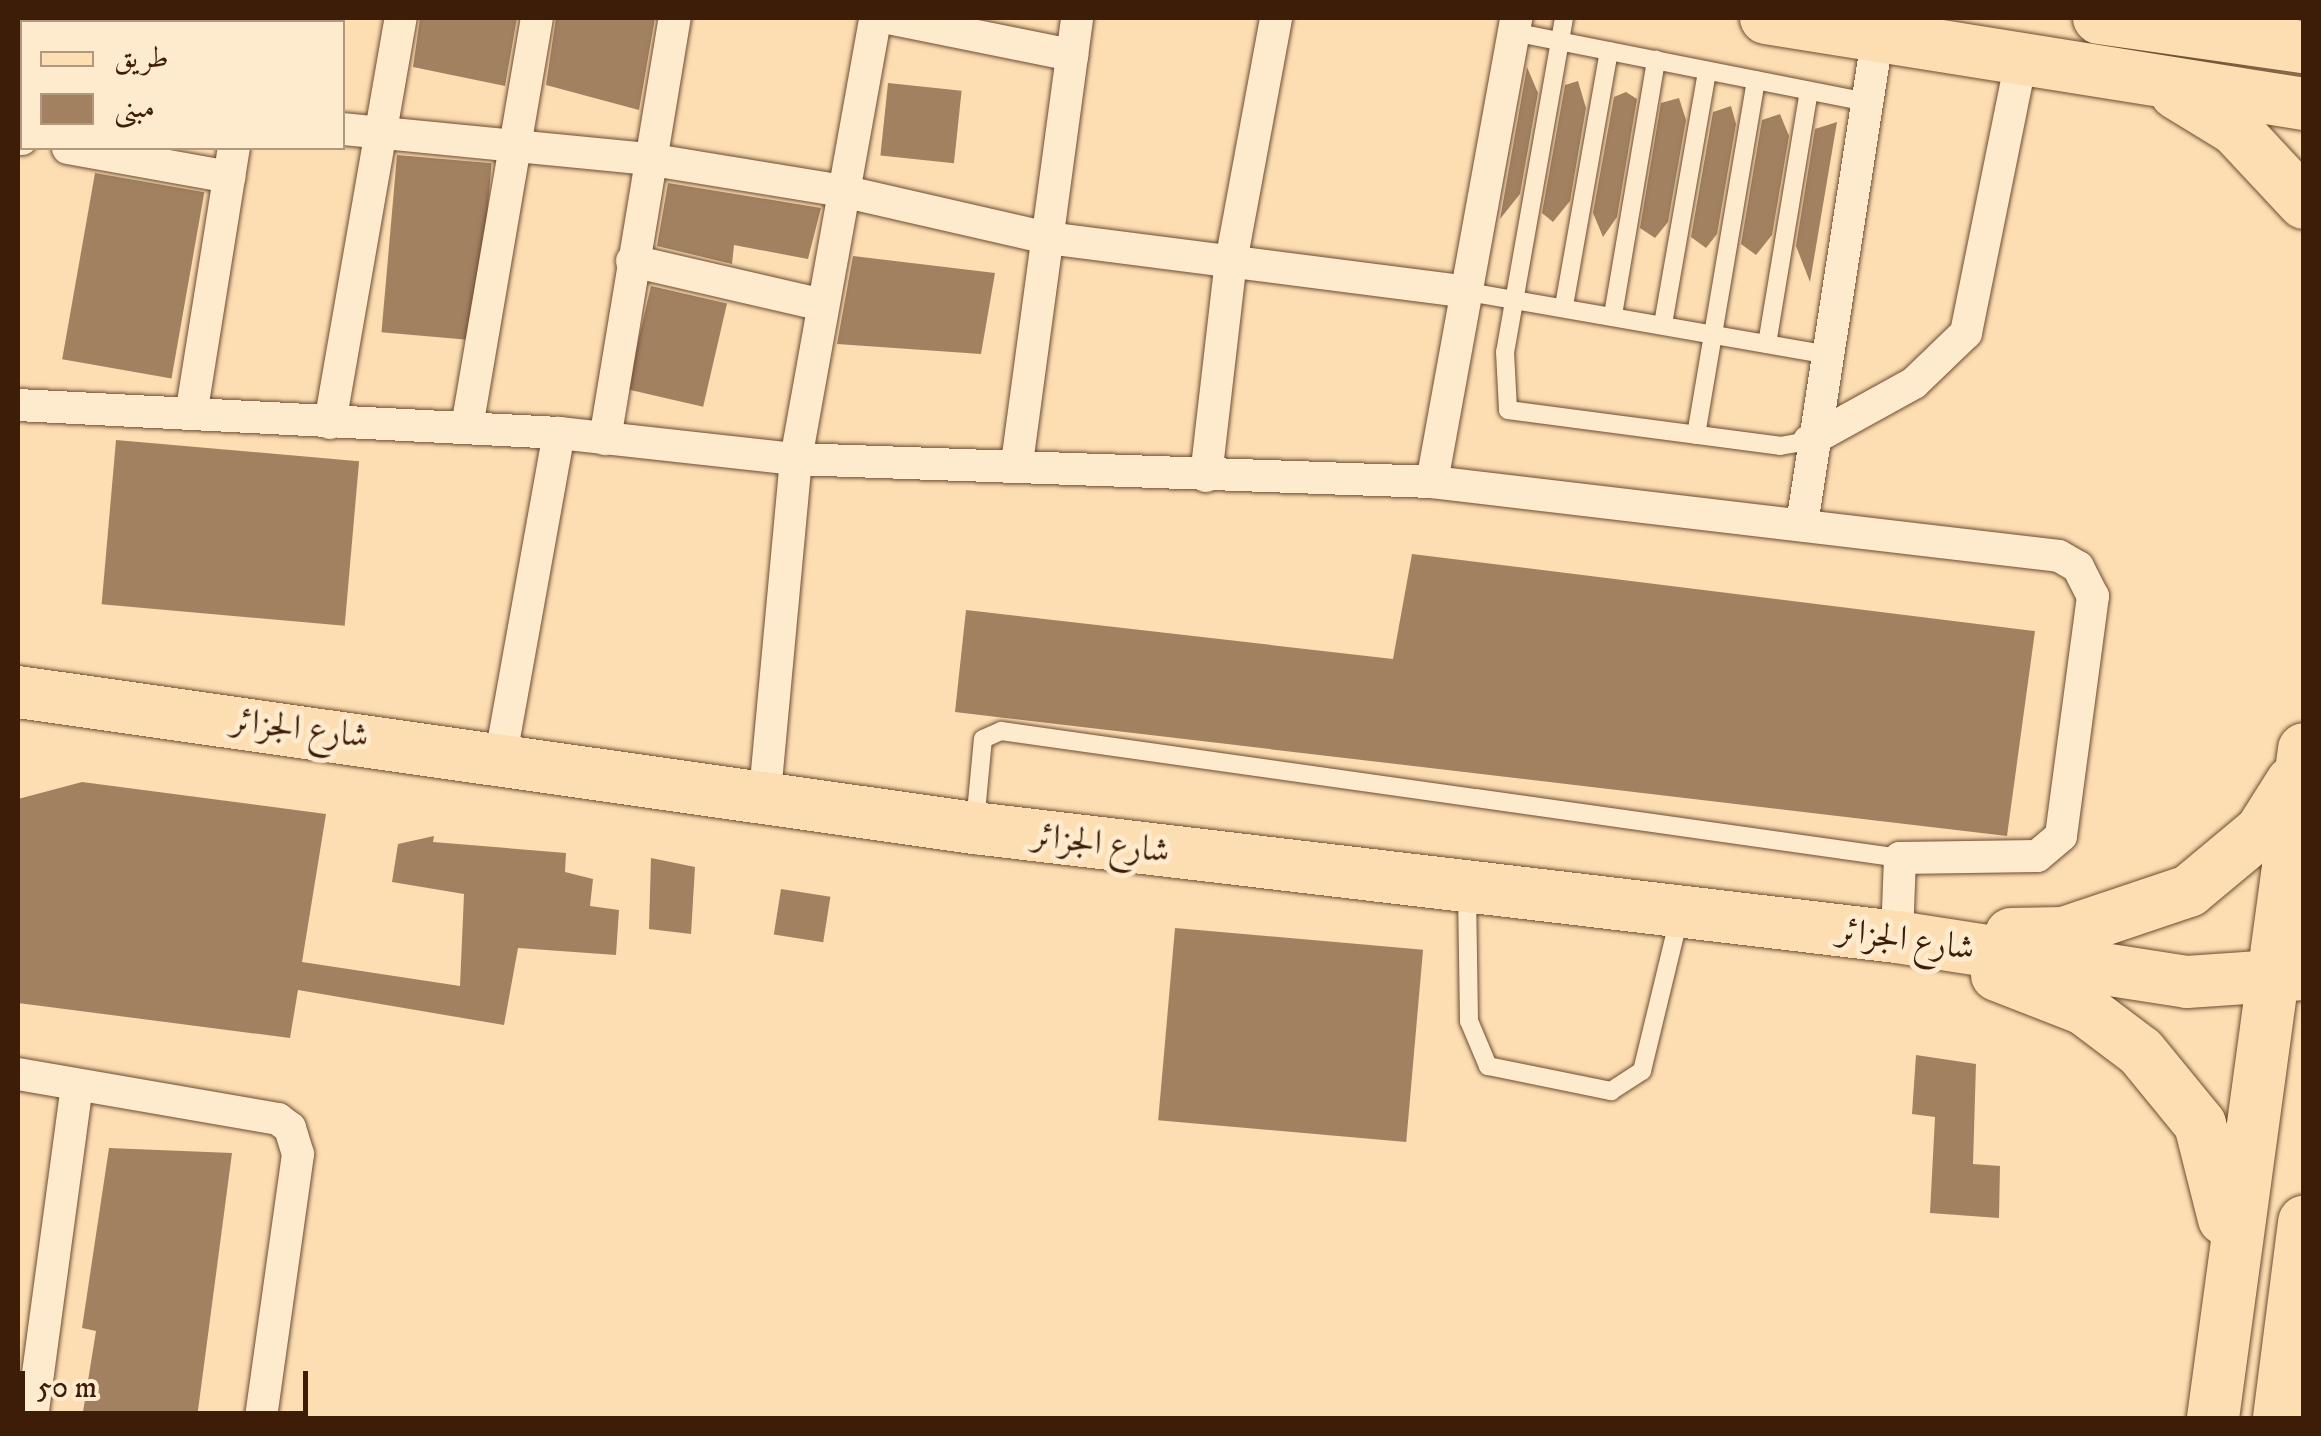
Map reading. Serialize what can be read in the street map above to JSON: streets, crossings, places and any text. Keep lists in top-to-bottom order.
{
  "streets": {
    "main road": ["شارع الجزائر"]
  },
  "legend": ["طريق", "مبنى"],
  "scale_bar": "50 m"
}
